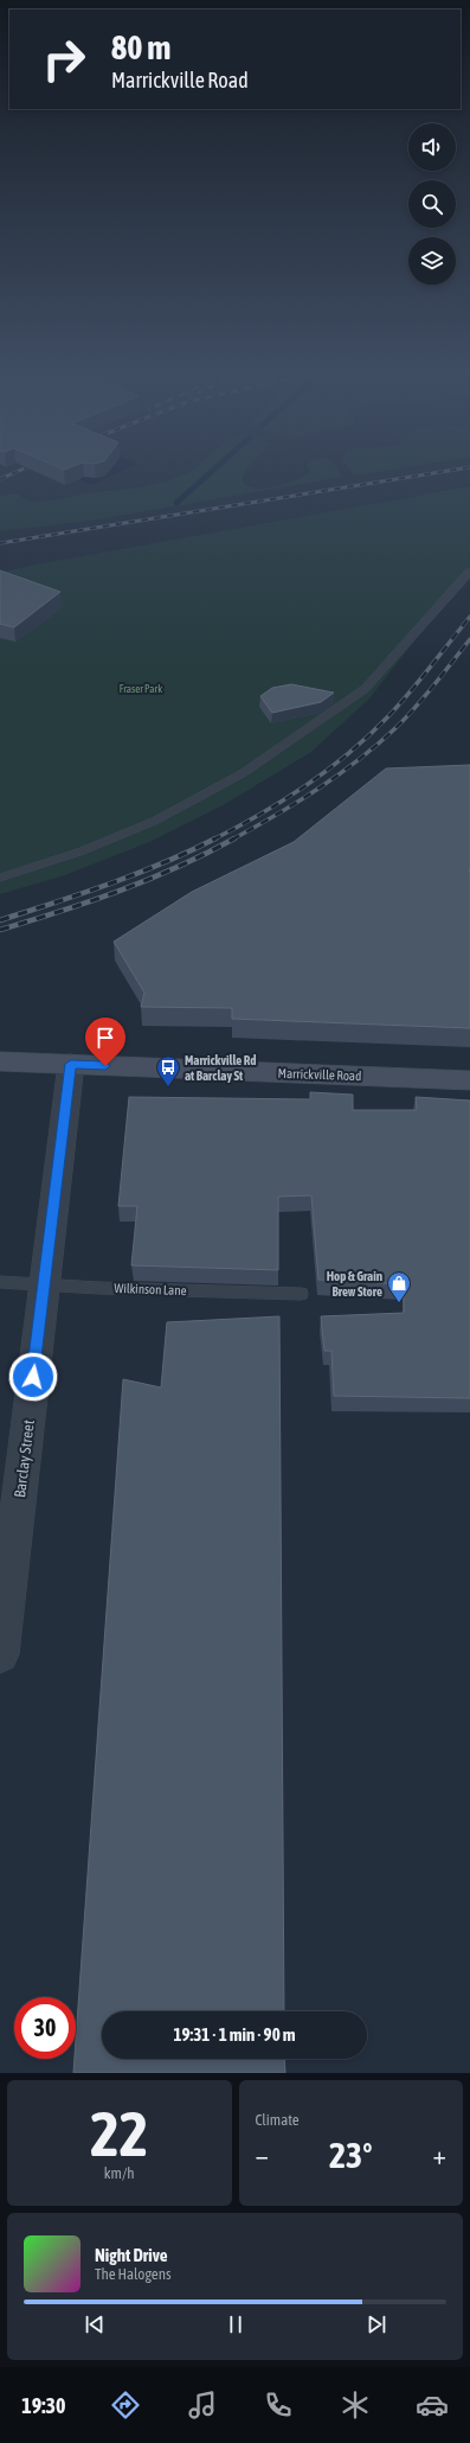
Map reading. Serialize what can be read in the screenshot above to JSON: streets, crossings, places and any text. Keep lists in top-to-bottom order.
{
  "streets": {
    "main road": ["Marrickville Road"],
    "street": ["Barclay Street"],
    "lane": ["Wilkinson Lane"]
  },
  "crossings": [
    ["Marrickville Road", "Barclay Street"],
    ["Wilkinson Lane", "Barclay Street"]
  ],
  "parks": ["Fraser Park"],
  "places": {
    "bus stop": ["Marrickville Rd at Barclay St"],
    "shop": ["Hop & Grain Brew Store"]
  },
  "page": {
    "turn": ["80 m", "Marrickville Road"],
    "limit": "30",
    "trip": "19:31 · 1 min · 90 m",
    "tile": [
      ["22", "km/h"],
      "Climate"
    ],
    "heat": ["−", "23°", "+"],
    "song": ["Night Drive", "The Halogens"],
    "tabs": "19:30"
  }
}
